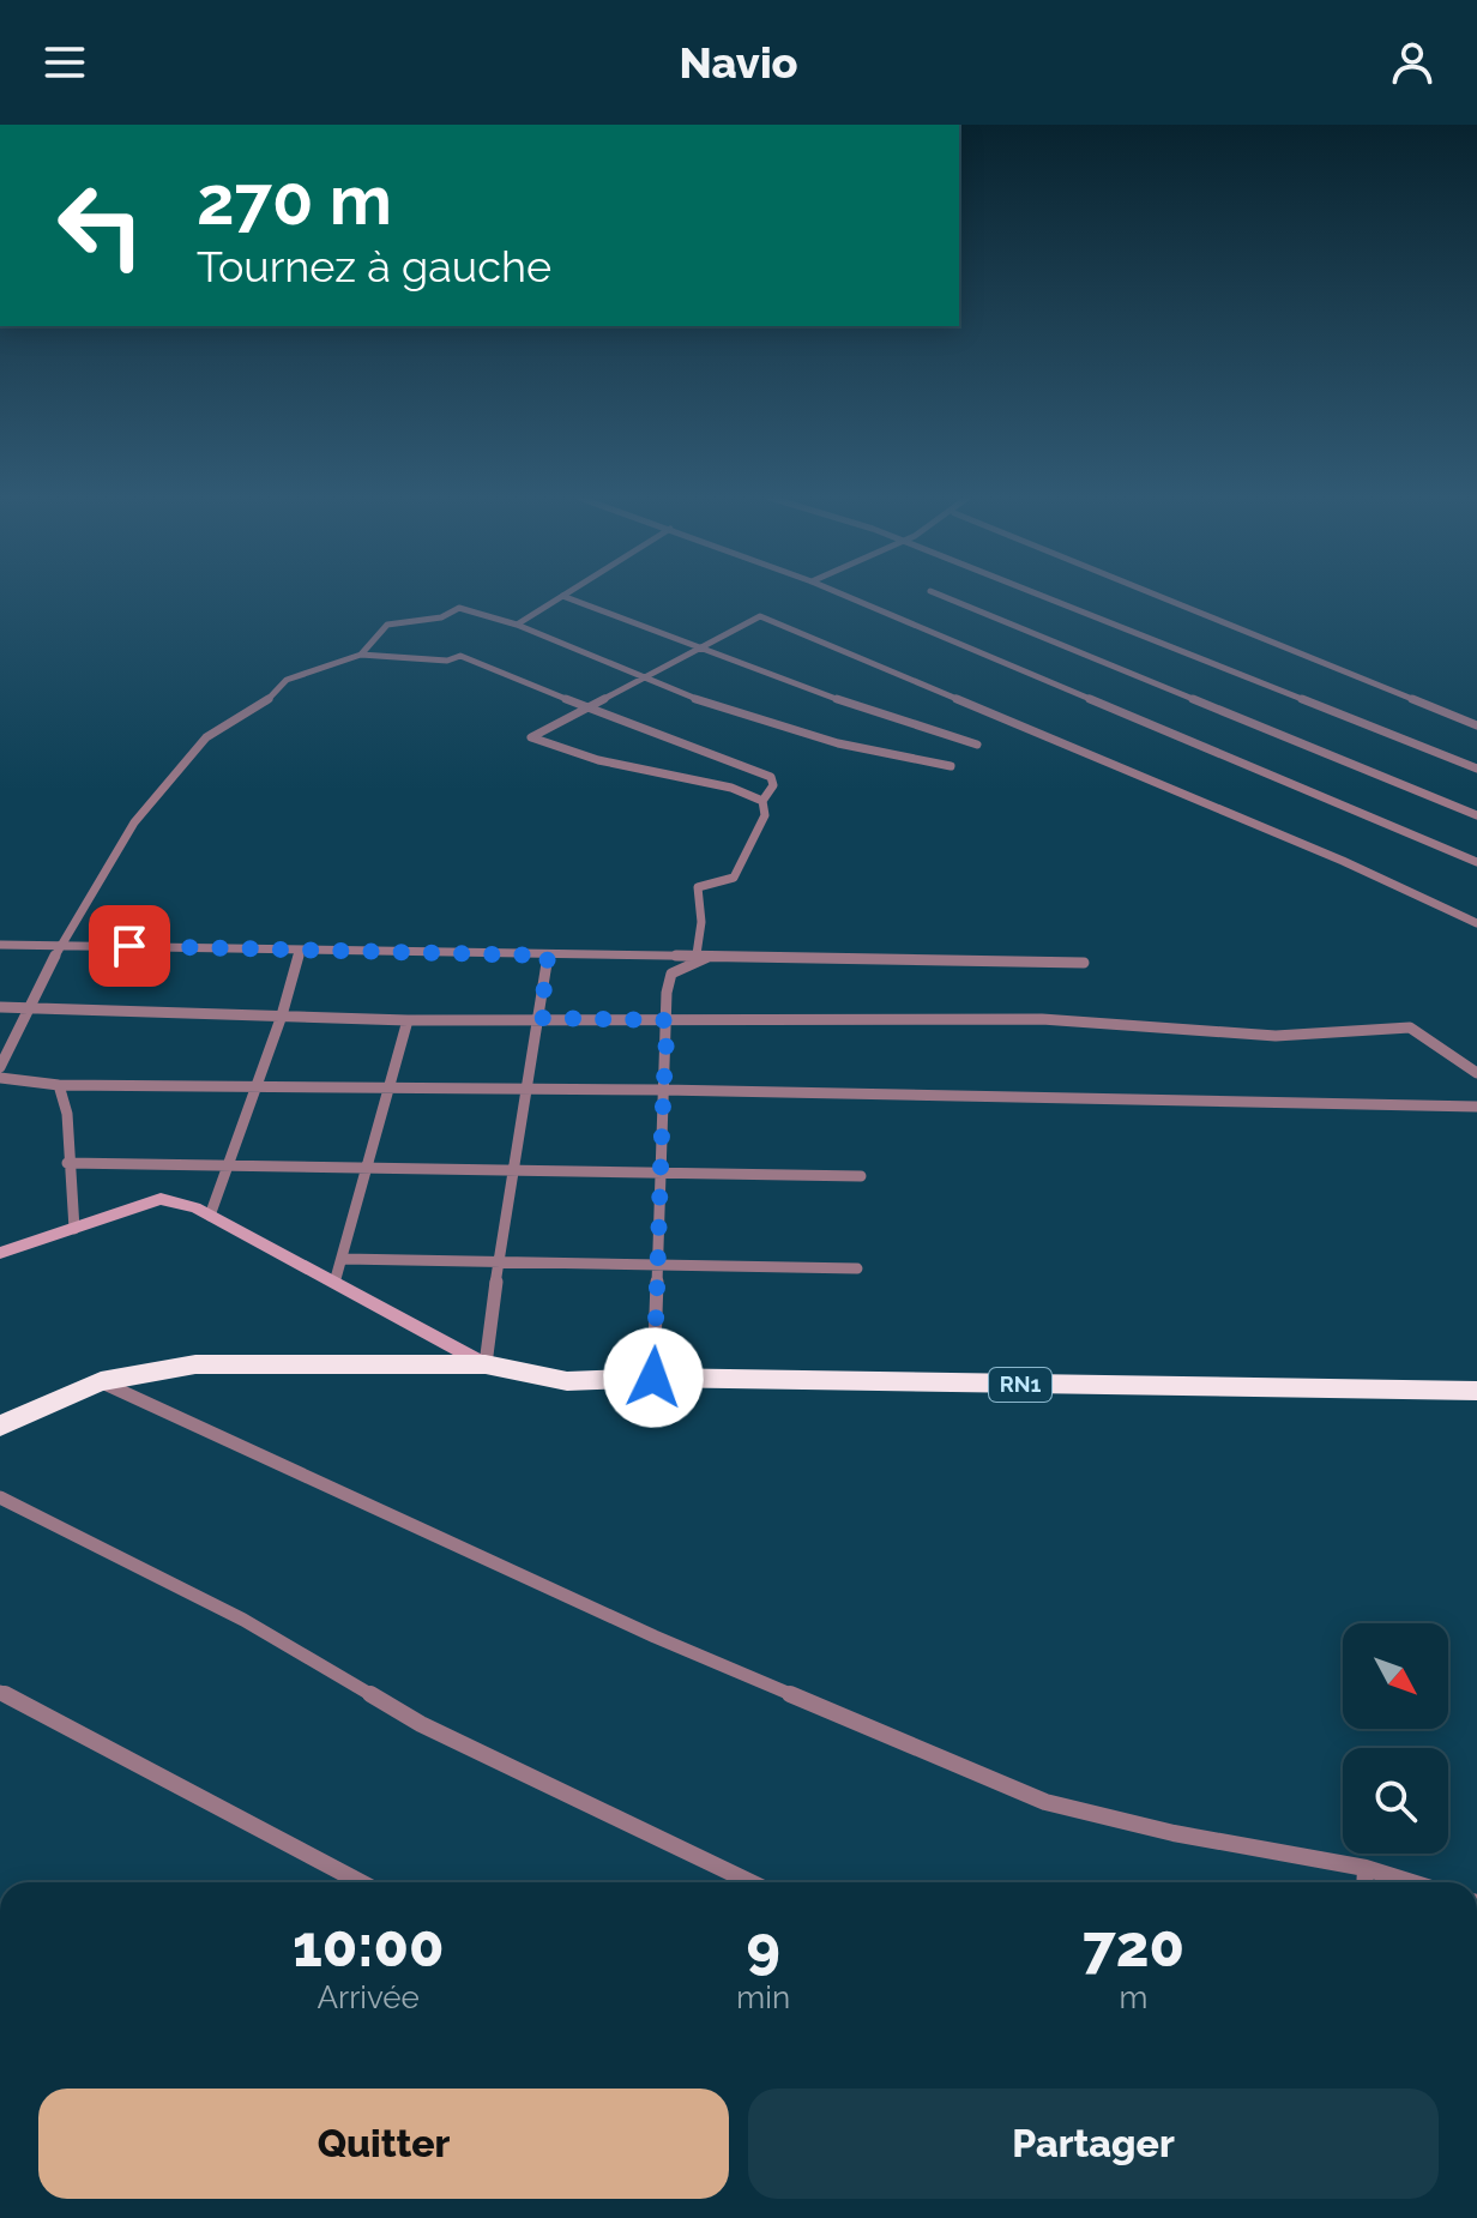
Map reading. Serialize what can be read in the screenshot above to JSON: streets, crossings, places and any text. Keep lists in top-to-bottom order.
{
  "streets": {
    "highway": ["RN1"]
  },
  "north": "bottom right",
  "page": {
    "header": "Navio",
    "turn": ["270 m", "Tournez à gauche"],
    "eta": [
      "10:00",
      "Arrivée",
      "9",
      "min",
      "720",
      "m"
    ],
    "buttons": ["Quitter", "Partager"]
  }
}
